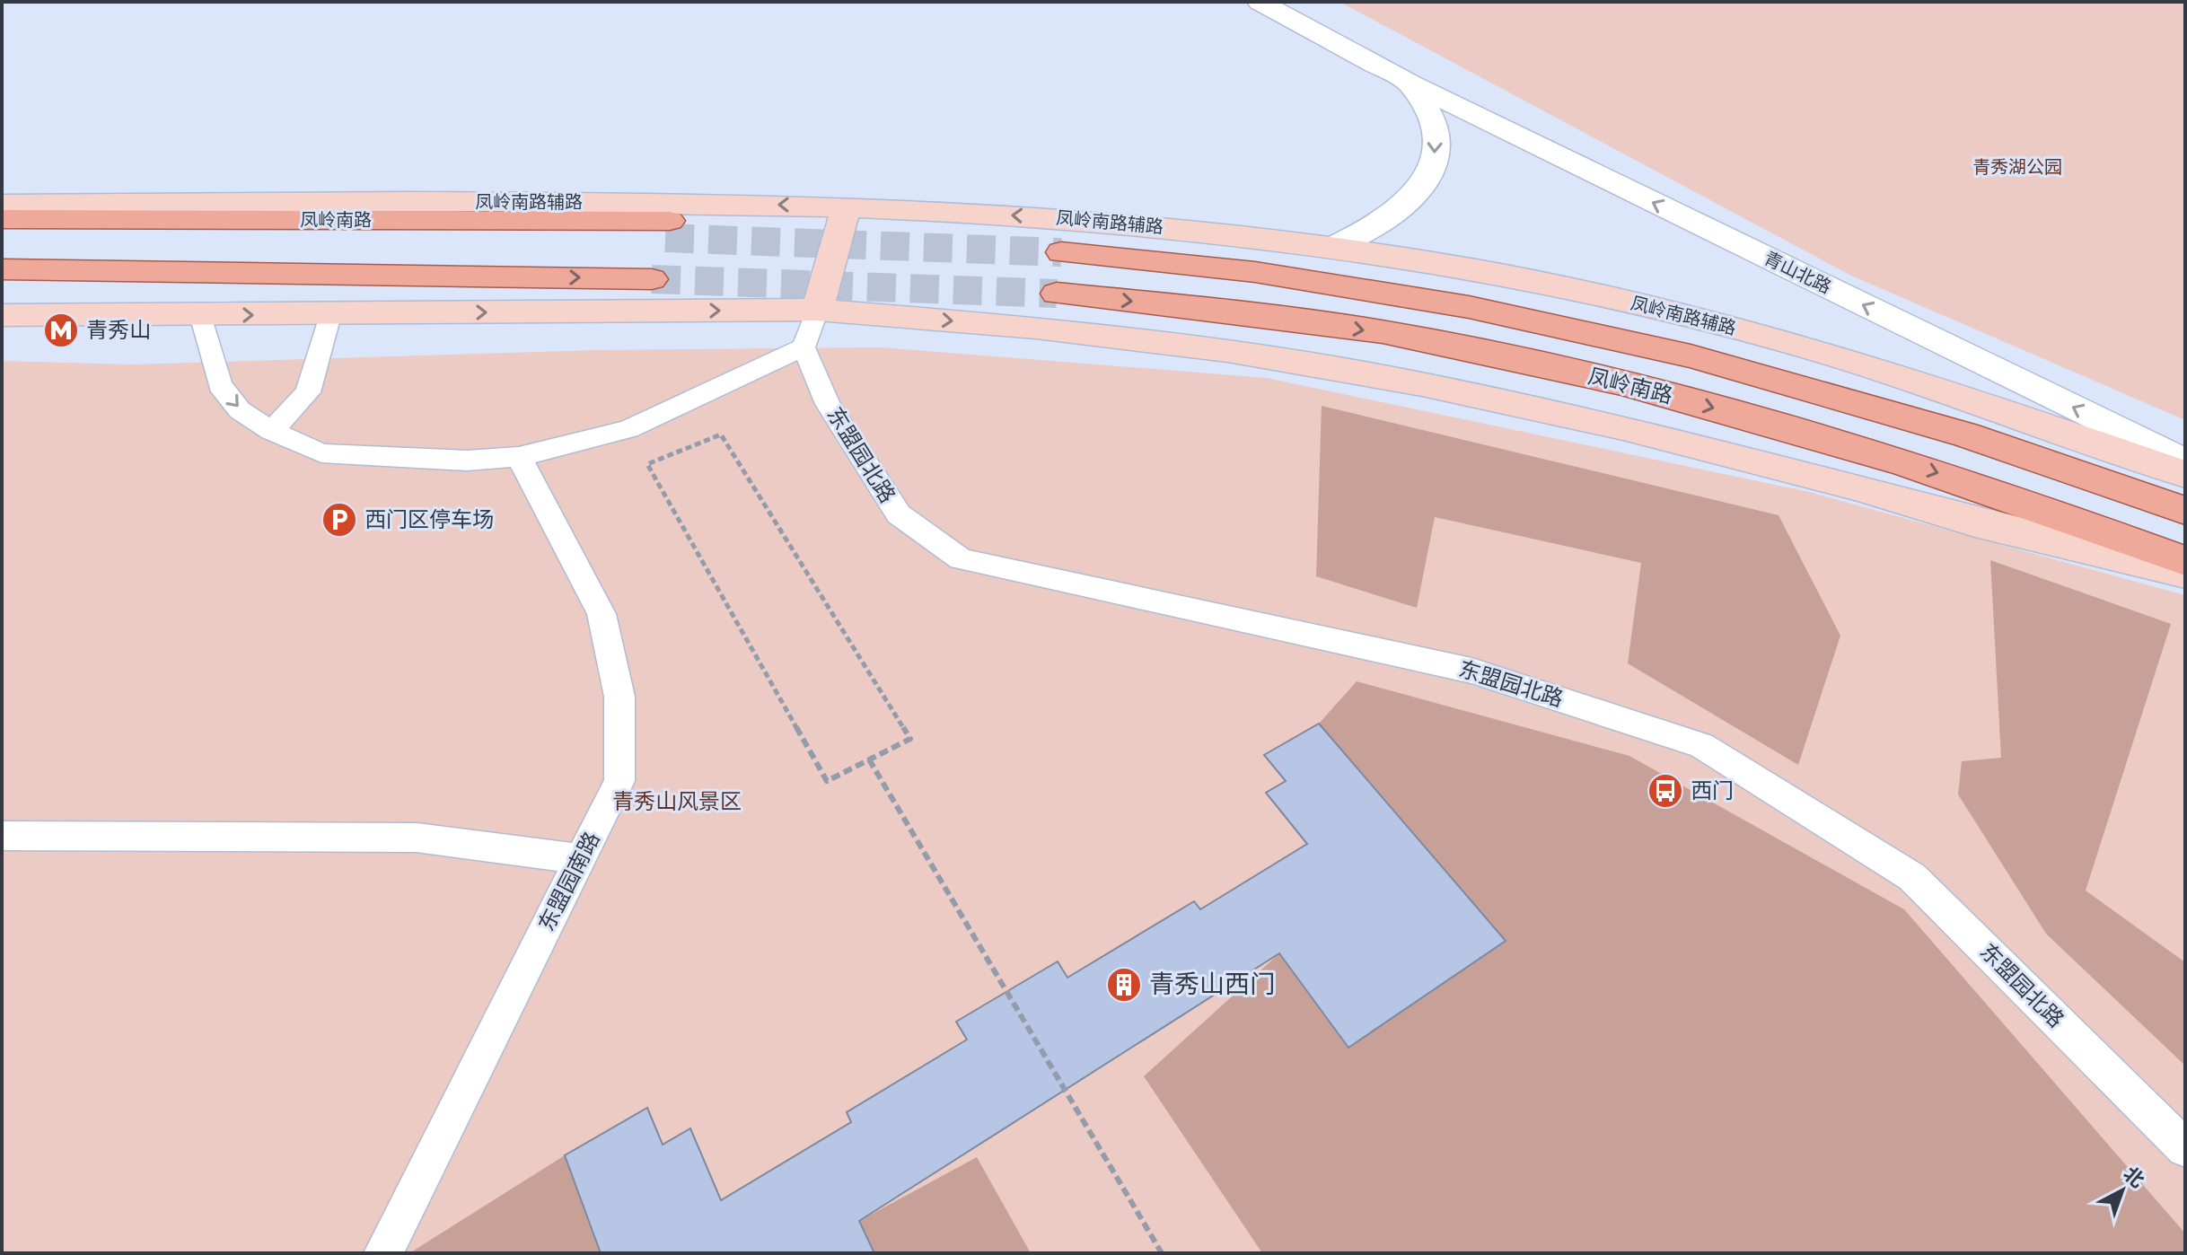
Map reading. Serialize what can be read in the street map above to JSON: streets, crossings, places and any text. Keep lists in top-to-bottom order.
{
  "streets": {
    "main road": ["凤岭南路"],
    "street": ["凤岭南路辅路", "青山北路"],
    "lane": ["东盟园北路", "东盟园南路"]
  },
  "parks": ["青秀湖公园", "青秀山风景区"],
  "places": {
    "metro station": ["青秀山"],
    "parking": ["西门区停车场"],
    "bus stop": ["西门"],
    "building": ["青秀山西门"]
  },
  "north": "top right"
}
